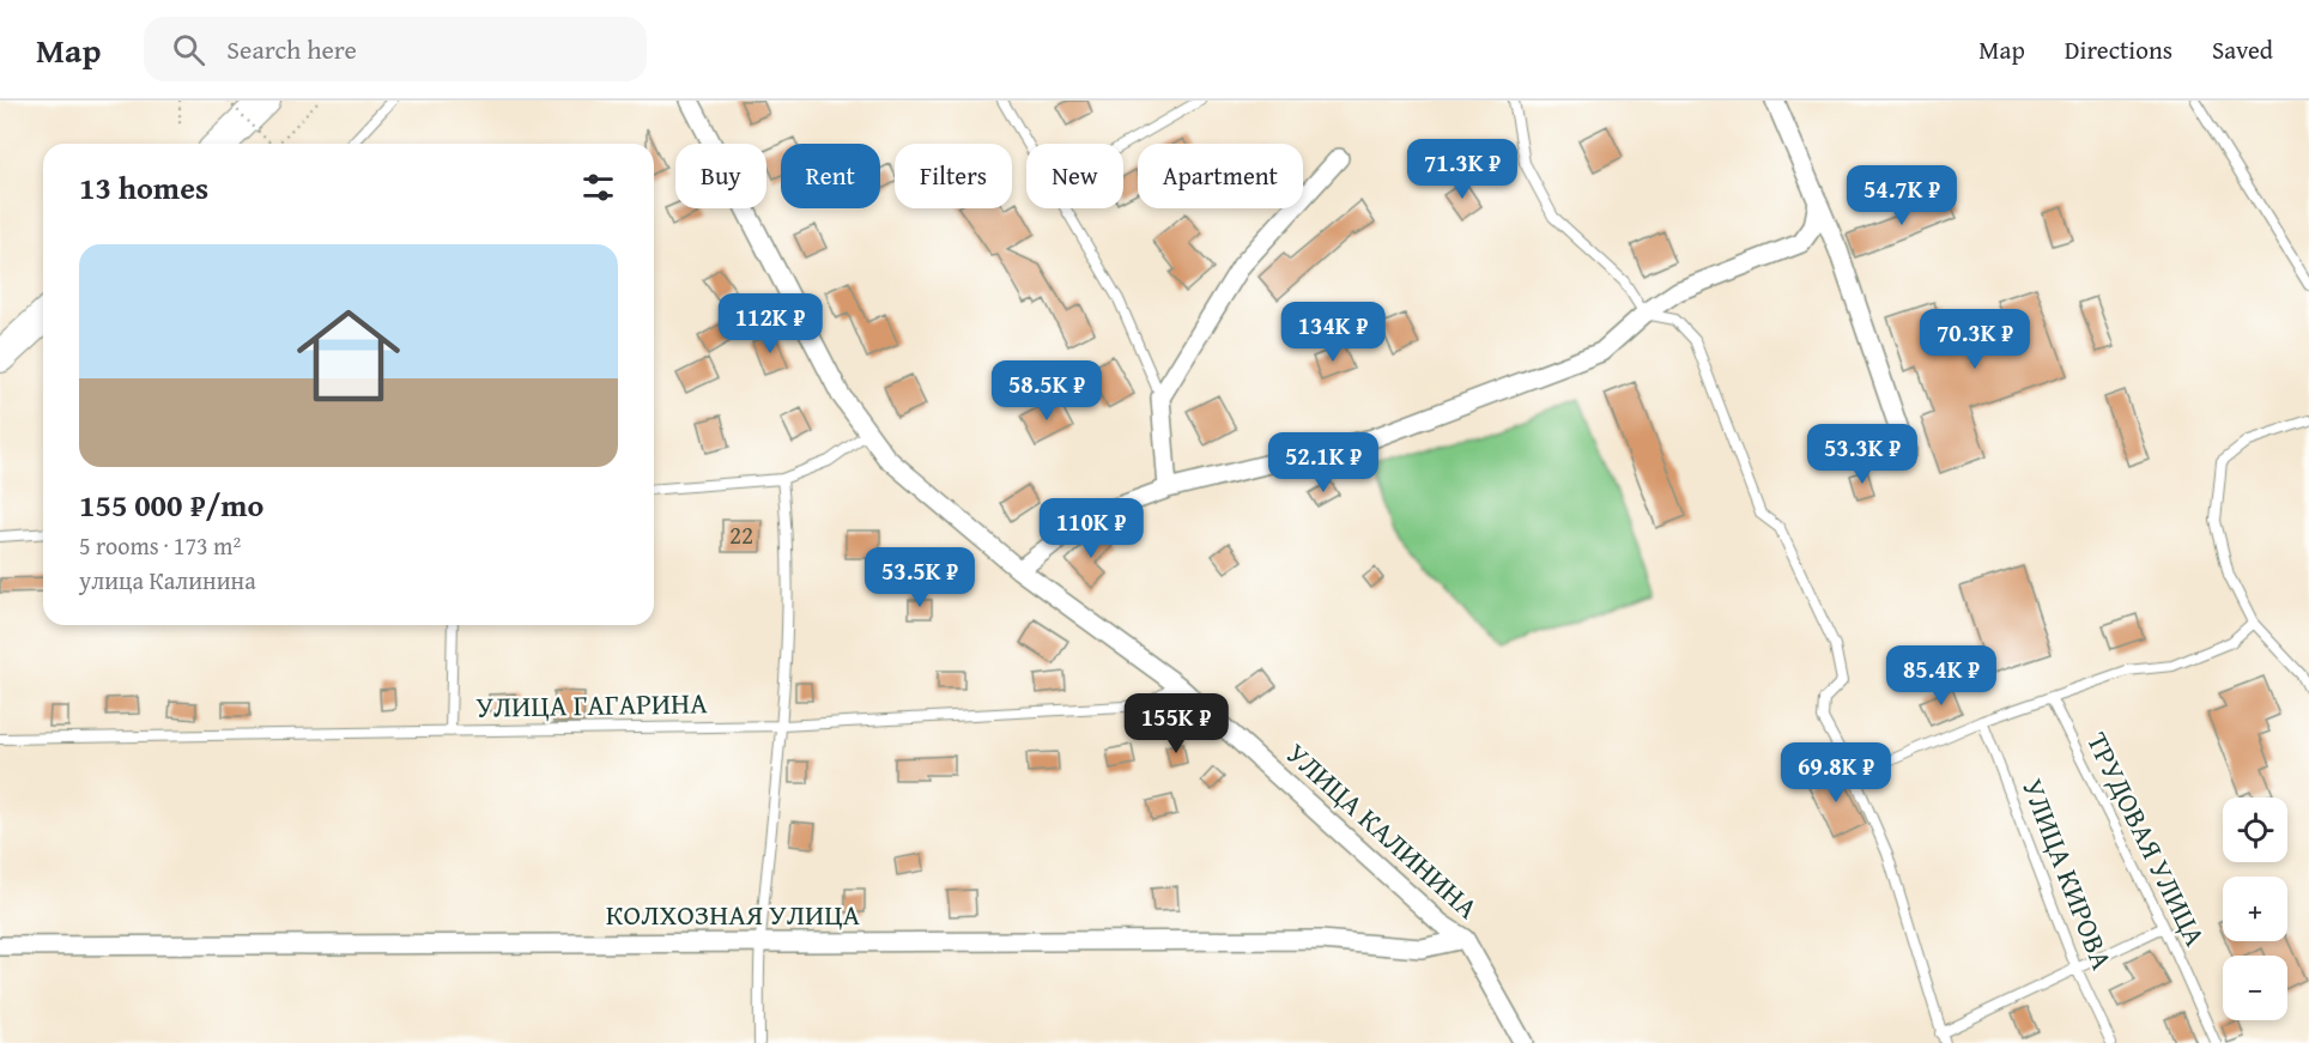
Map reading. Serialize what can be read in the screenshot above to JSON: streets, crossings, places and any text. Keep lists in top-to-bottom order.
{
  "streets": {
    "street": ["УЛИЦА КАЛИНИНА", "КОЛХОЗНАЯ УЛИЦА"],
    "lane": ["УЛИЦА ГАГАРИНА", "ТРУДОВАЯ УЛИЦА", "УЛИЦА КИРОВА"]
  },
  "crossings": [
    ["УЛИЦА ГАГАРИНА", "УЛИЦА КАЛИНИНА"],
    ["УЛИЦА КАЛИНИНА", "КОЛХОЗНАЯ УЛИЦА"]
  ],
  "house_numbers": ["22"],
  "page": {
    "header": "Map",
    "search": "Search here",
    "nav": ["Map", "Directions", "Saved"],
    "price": [
      "71.3K ₽",
      "54.7K ₽",
      "112K ₽",
      "134K ₽",
      "70.3K ₽",
      "58.5K ₽",
      "53.3K ₽",
      "52.1K ₽",
      "110K ₽",
      "53.5K ₽",
      "85.4K ₽",
      "155K ₽",
      "69.8K ₽"
    ],
    "chip": [
      "Buy",
      "Rent",
      "Filters",
      "New",
      "Apartment"
    ],
    "heading": "13 homes",
    "list": [
      {
        "name": "155 000 ₽/mo",
        "note": "5 rooms · 173 m² · улица Калинина"
      }
    ],
    "map_buttons": ["+", "−"]
  }
}
